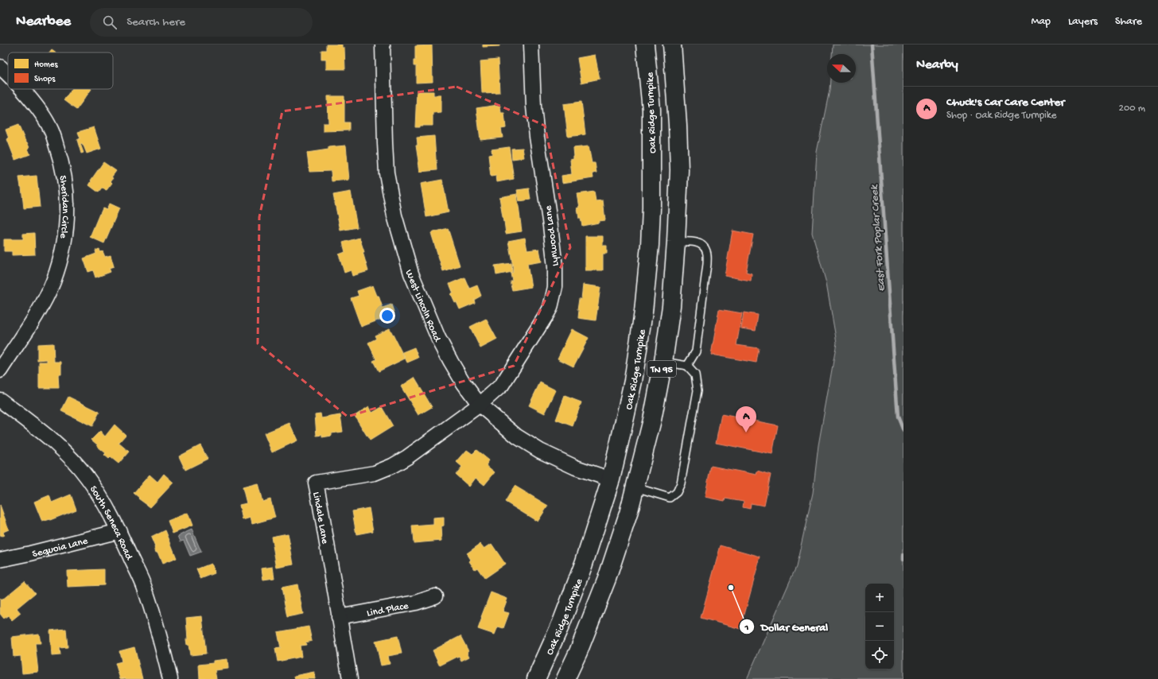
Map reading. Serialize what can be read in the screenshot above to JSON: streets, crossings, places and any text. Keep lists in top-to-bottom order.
{
  "streets": {
    "highway": ["Oak Ridge Turnpike", "TN 95"],
    "street": [
      "Sheridan Circle",
      "Lynwood Lane",
      "West Lincoln Road",
      "Lindale Lane",
      "South Seneca Road",
      "Sequoia Lane",
      "Lind Place"
    ]
  },
  "crossings": [
    ["Oak Ridge Turnpike", "West Lincoln Road"],
    ["Lynwood Lane", "West Lincoln Road"],
    ["Lynwood Lane", "Lindale Lane"],
    ["West Lincoln Road", "Lindale Lane"],
    ["Lindale Lane", "Lind Place"],
    ["South Seneca Road", "Sequoia Lane"]
  ],
  "water": ["East Fork Poplar Creek"],
  "places": ["Dollar General"],
  "legend": ["Homes", "Shops"],
  "north": "left",
  "page": {
    "header": "Nearbee",
    "search": "Search here",
    "nav": ["Map", "Layers", "Share"],
    "heading": "Nearby",
    "list": [
      {
        "mark": "A",
        "name": "Chuck's Car Care Center",
        "note": "Shop · Oak Ridge Turnpike",
        "value": "200 m"
      }
    ],
    "pins": "A",
    "map_buttons": ["+", "−"]
  }
}
